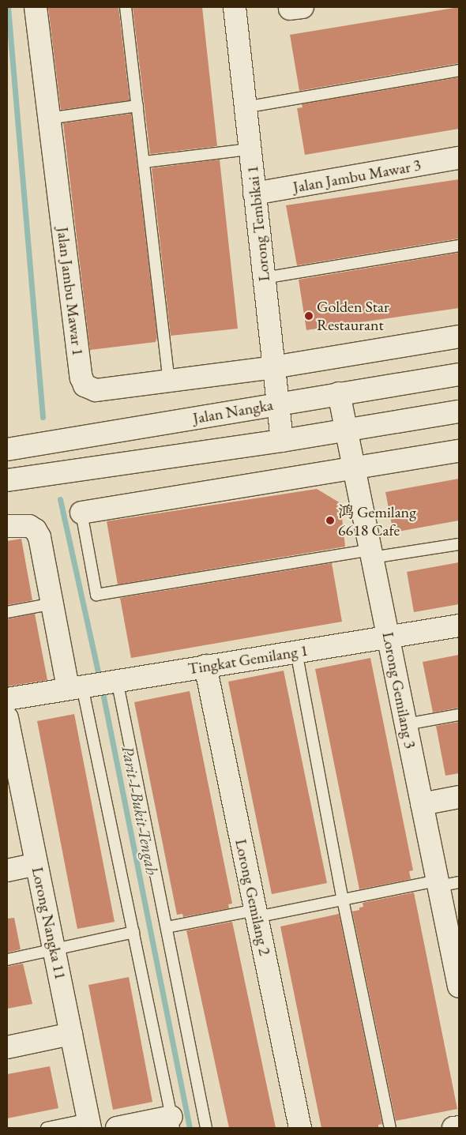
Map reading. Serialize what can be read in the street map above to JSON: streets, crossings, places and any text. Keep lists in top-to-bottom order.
{
  "streets": {
    "street": [
      "Jalan Jambu Mawar 3",
      "Lorong Tembikai 1",
      "Jalan Jambu Mawar 1",
      "Jalan Nangka",
      "Tingkat Gemilang 1",
      "Lorong Gemilang 3",
      "Lorong Gemilang 2",
      "Lorong Nangka 11"
    ]
  },
  "crossings": [
    ["Jalan Jambu Mawar 3", "Lorong Tembikai 1"],
    ["Lorong Tembikai 1", "Jalan Jambu Mawar 1"],
    ["Lorong Tembikai 1", "Jalan Nangka"],
    ["Jalan Nangka", "Lorong Gemilang 3"],
    ["Tingkat Gemilang 1", "Lorong Gemilang 3"],
    ["Tingkat Gemilang 1", "Lorong Gemilang 2"]
  ],
  "water": ["Parit 1 Bukit Tengah"],
  "places": ["Golden Star Restaurant", "鸿 Gemilang 6618 Cafe"]
}
